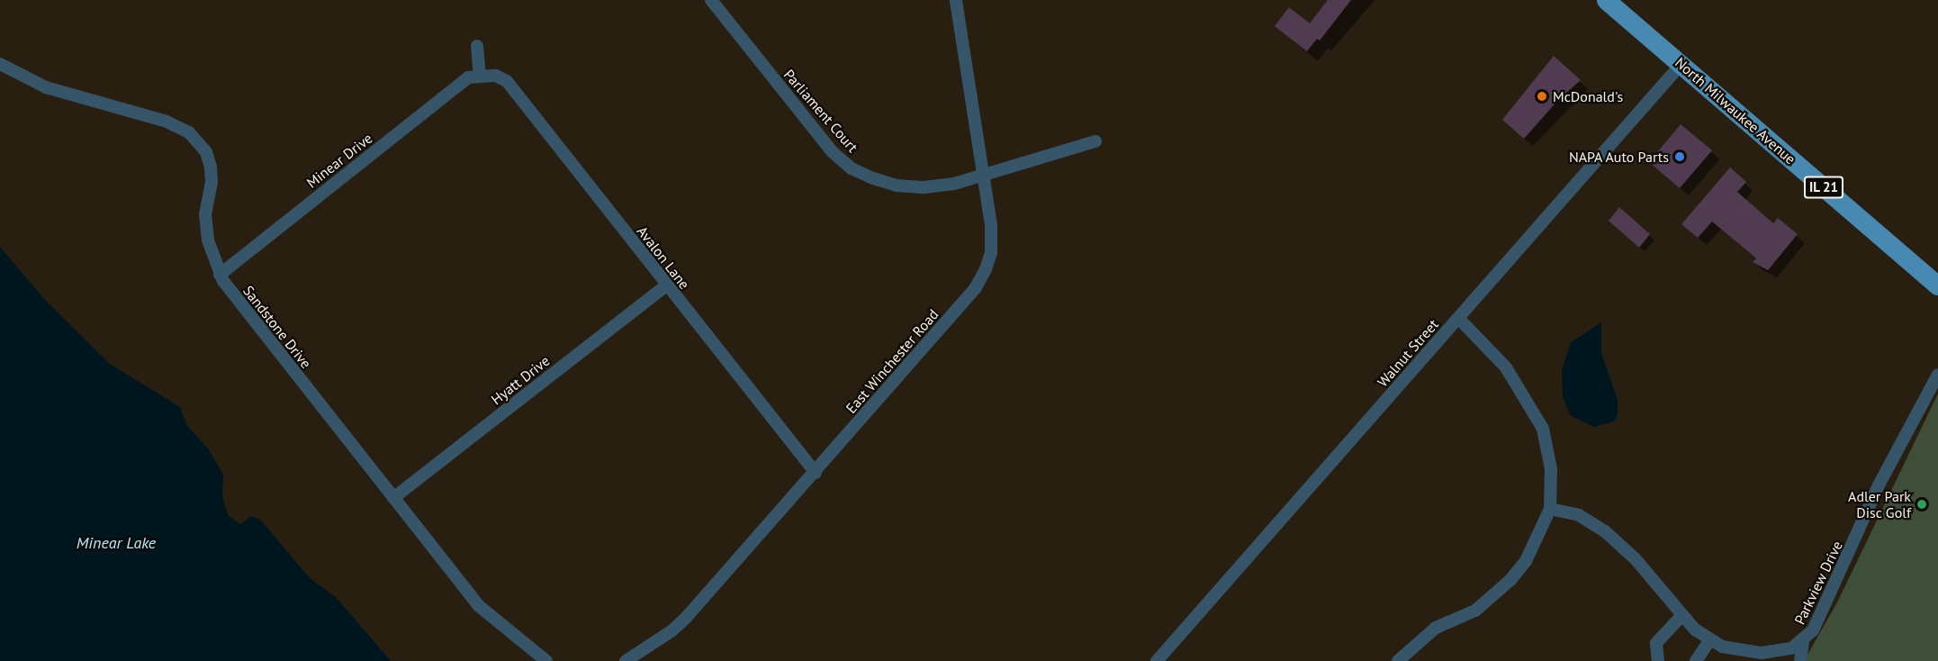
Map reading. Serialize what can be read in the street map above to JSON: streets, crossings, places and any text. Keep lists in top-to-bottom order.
{
  "streets": {
    "main road": ["North Milwaukee Avenue", "IL 21"],
    "street": [
      "Parliament Court",
      "Minear Drive",
      "Avalon Lane",
      "Sandstone Drive",
      "Walnut Street",
      "East Winchester Road",
      "Hyatt Drive",
      "Parkview Drive"
    ]
  },
  "crossings": [
    ["Parliament Court", "East Winchester Road"],
    ["North Milwaukee Avenue", "Walnut Street"],
    ["Minear Drive", "Avalon Lane"],
    ["Minear Drive", "Sandstone Drive"],
    ["Avalon Lane", "East Winchester Road"],
    ["Avalon Lane", "Hyatt Drive"],
    ["Sandstone Drive", "Hyatt Drive"]
  ],
  "water": ["Minear Lake"],
  "places": ["McDonald's", "NAPA Auto Parts", "Adler Park Disc Golf"]
}
